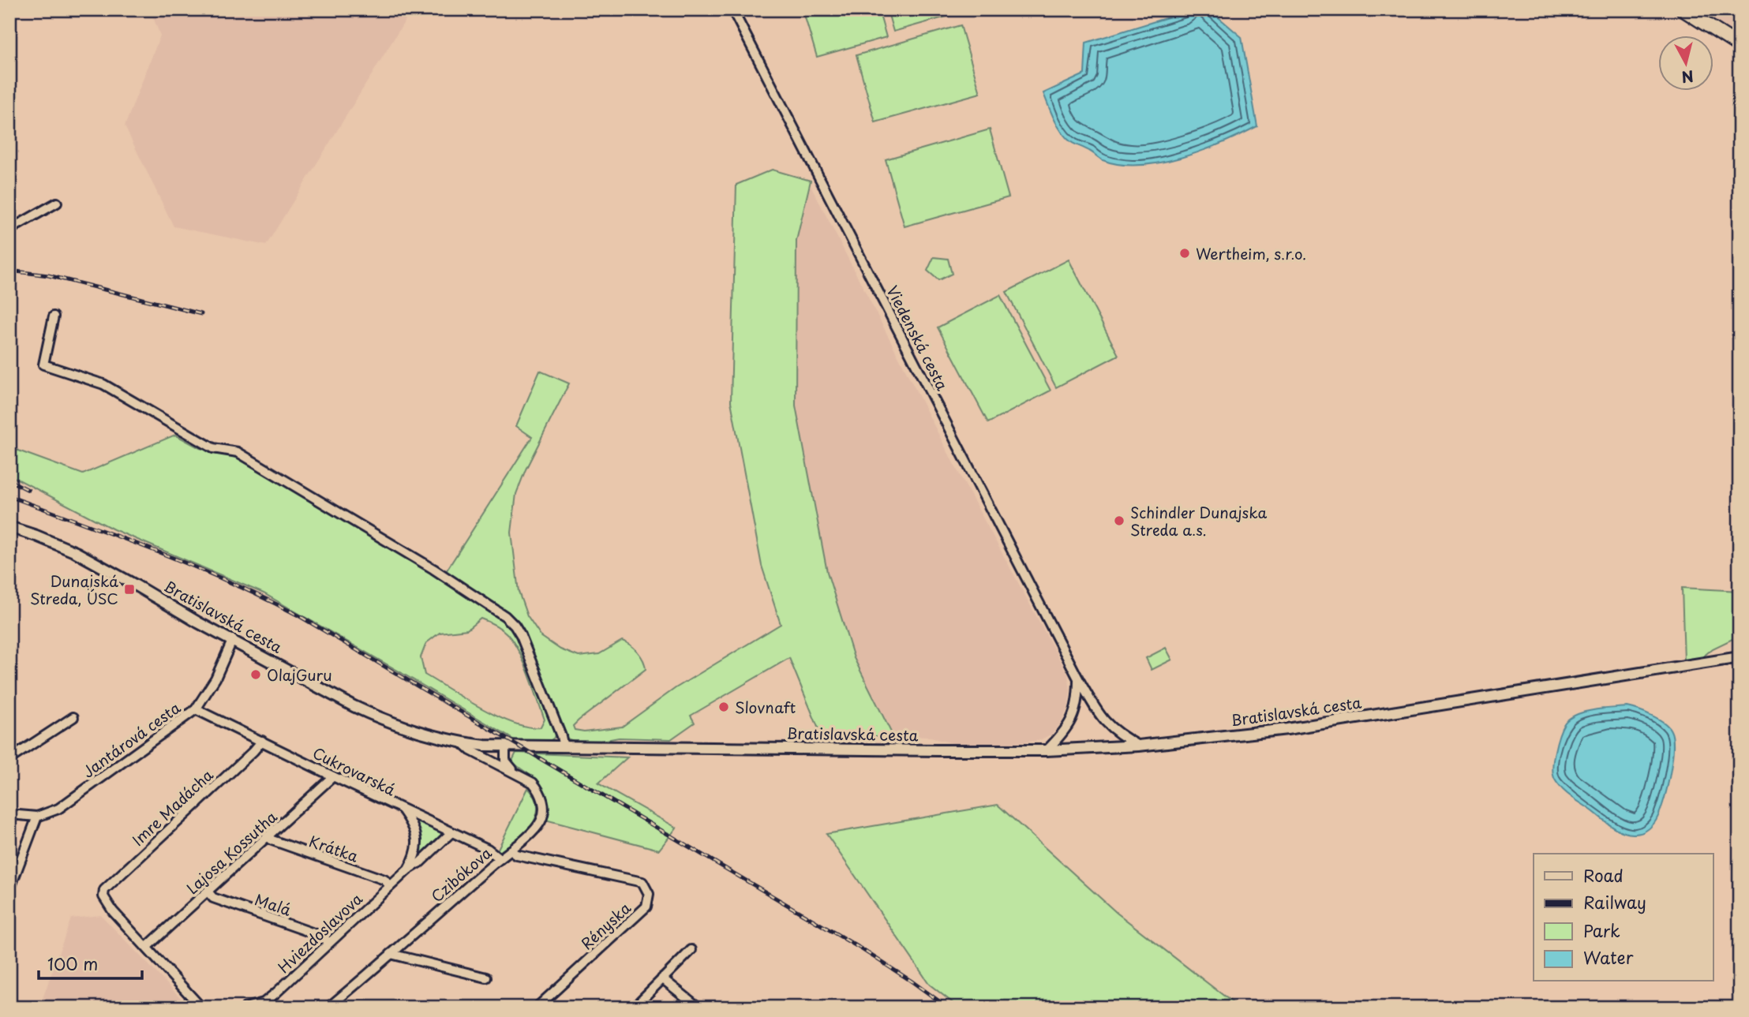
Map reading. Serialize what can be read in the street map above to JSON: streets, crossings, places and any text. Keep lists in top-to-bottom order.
{
  "streets": {
    "street": [
      "Viedenská cesta",
      "Bratislavská cesta",
      "Jantárová cesta",
      "Cukrovarská",
      "Imre Madácha",
      "Krátka",
      "Lajosa Kossutha",
      "Czibókova",
      "Malá",
      "Rényska",
      "Hviezdoslavova"
    ]
  },
  "crossings": [
    ["Viedenská cesta", "Bratislavská cesta"],
    ["Bratislavská cesta", "Jantárová cesta"],
    ["Jantárová cesta", "Cukrovarská"],
    ["Cukrovarská", "Imre Madácha"],
    ["Cukrovarská", "Lajosa Kossutha"],
    ["Cukrovarská", "Czibókova"],
    ["Cukrovarská", "Hviezdoslavova"],
    ["Imre Madácha", "Lajosa Kossutha"],
    ["Krátka", "Lajosa Kossutha"],
    ["Krátka", "Hviezdoslavova"],
    ["Lajosa Kossutha", "Malá"],
    ["Czibókova", "Rényska"],
    ["Malá", "Hviezdoslavova"]
  ],
  "places": {
    "other": [
      "Wertheim, s.r.o.",
      "Schindler Dunajska Streda a.s.",
      "OlajGuru",
      "Slovnaft"
    ],
    "transit": ["Dunajská Streda, ÚSC"]
  },
  "legend": [
    "Road",
    "Railway",
    "Park",
    "Water"
  ],
  "scale_bar": "100 m",
  "north": "bottom"
}
